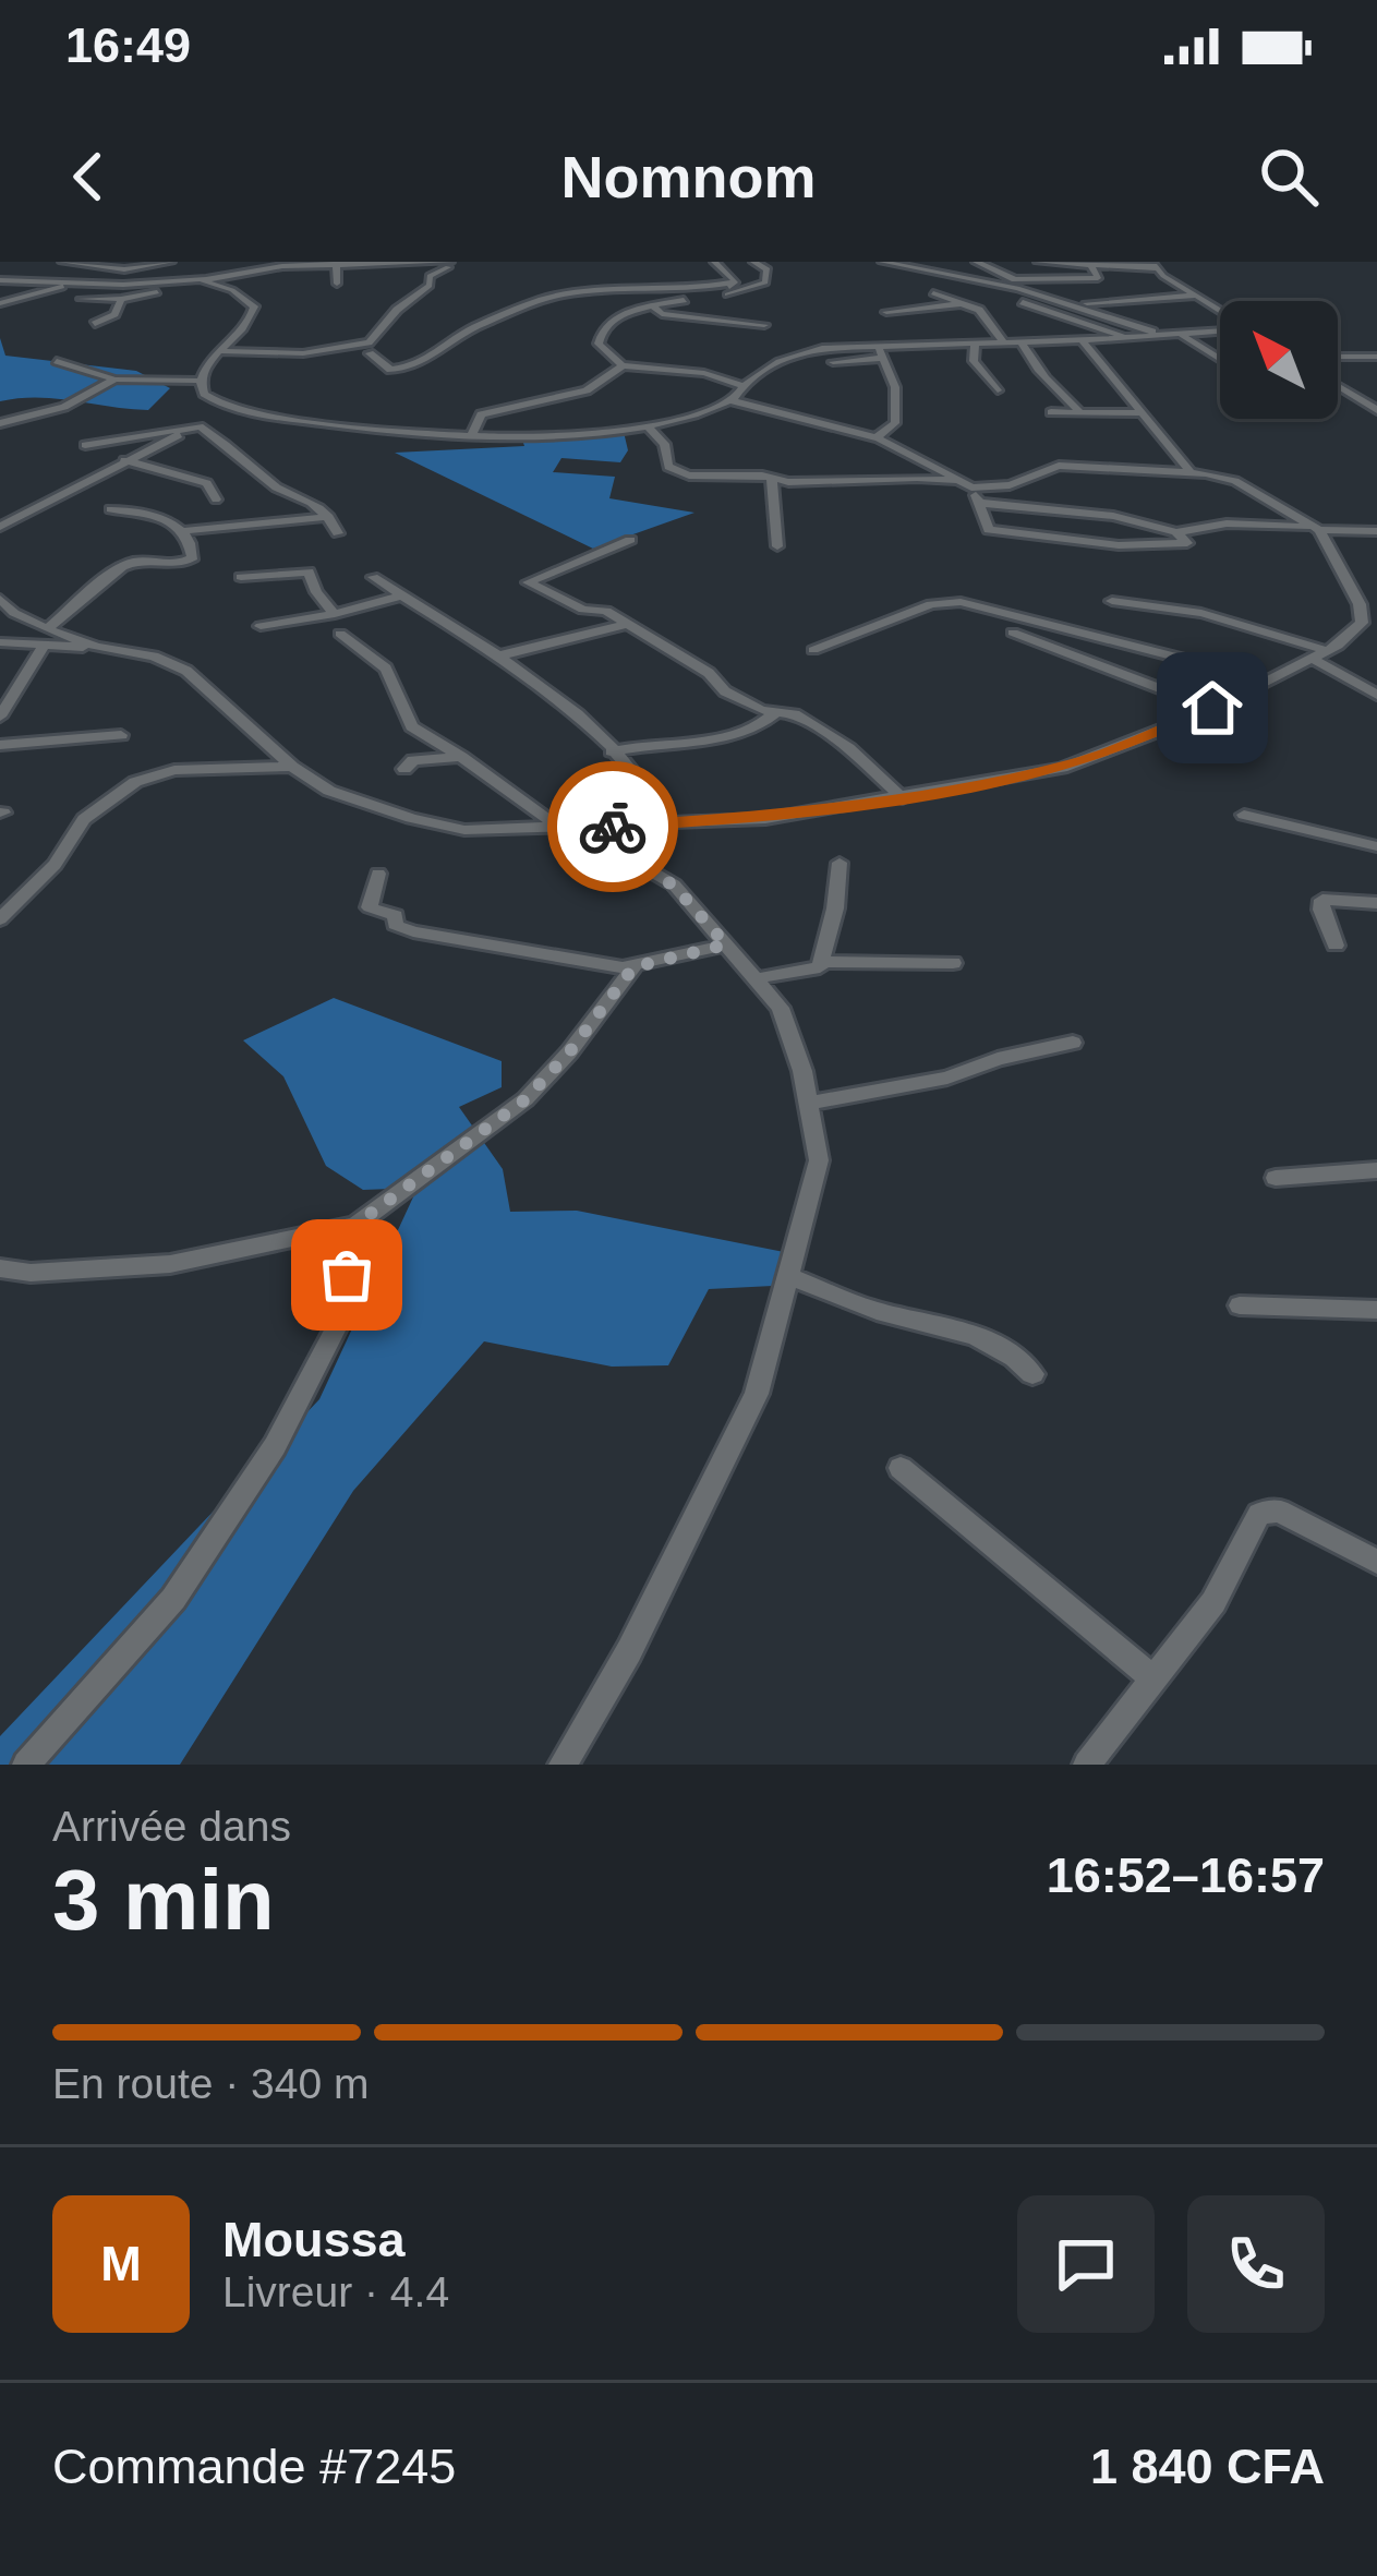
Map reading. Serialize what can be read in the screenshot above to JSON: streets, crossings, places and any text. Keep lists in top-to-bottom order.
{
  "north": "top left",
  "page": {
    "status": "16:49",
    "header": "Nomnom",
    "heading": ["3 min", "Arrivée dans", "16:52–16:57"],
    "panel": [
      "Moussa",
      "Livreur · 4.4",
      "Commande #7245",
      "1 840 CFA"
    ],
    "bar": "En route · 340 m",
    "round": "M"
  }
}
